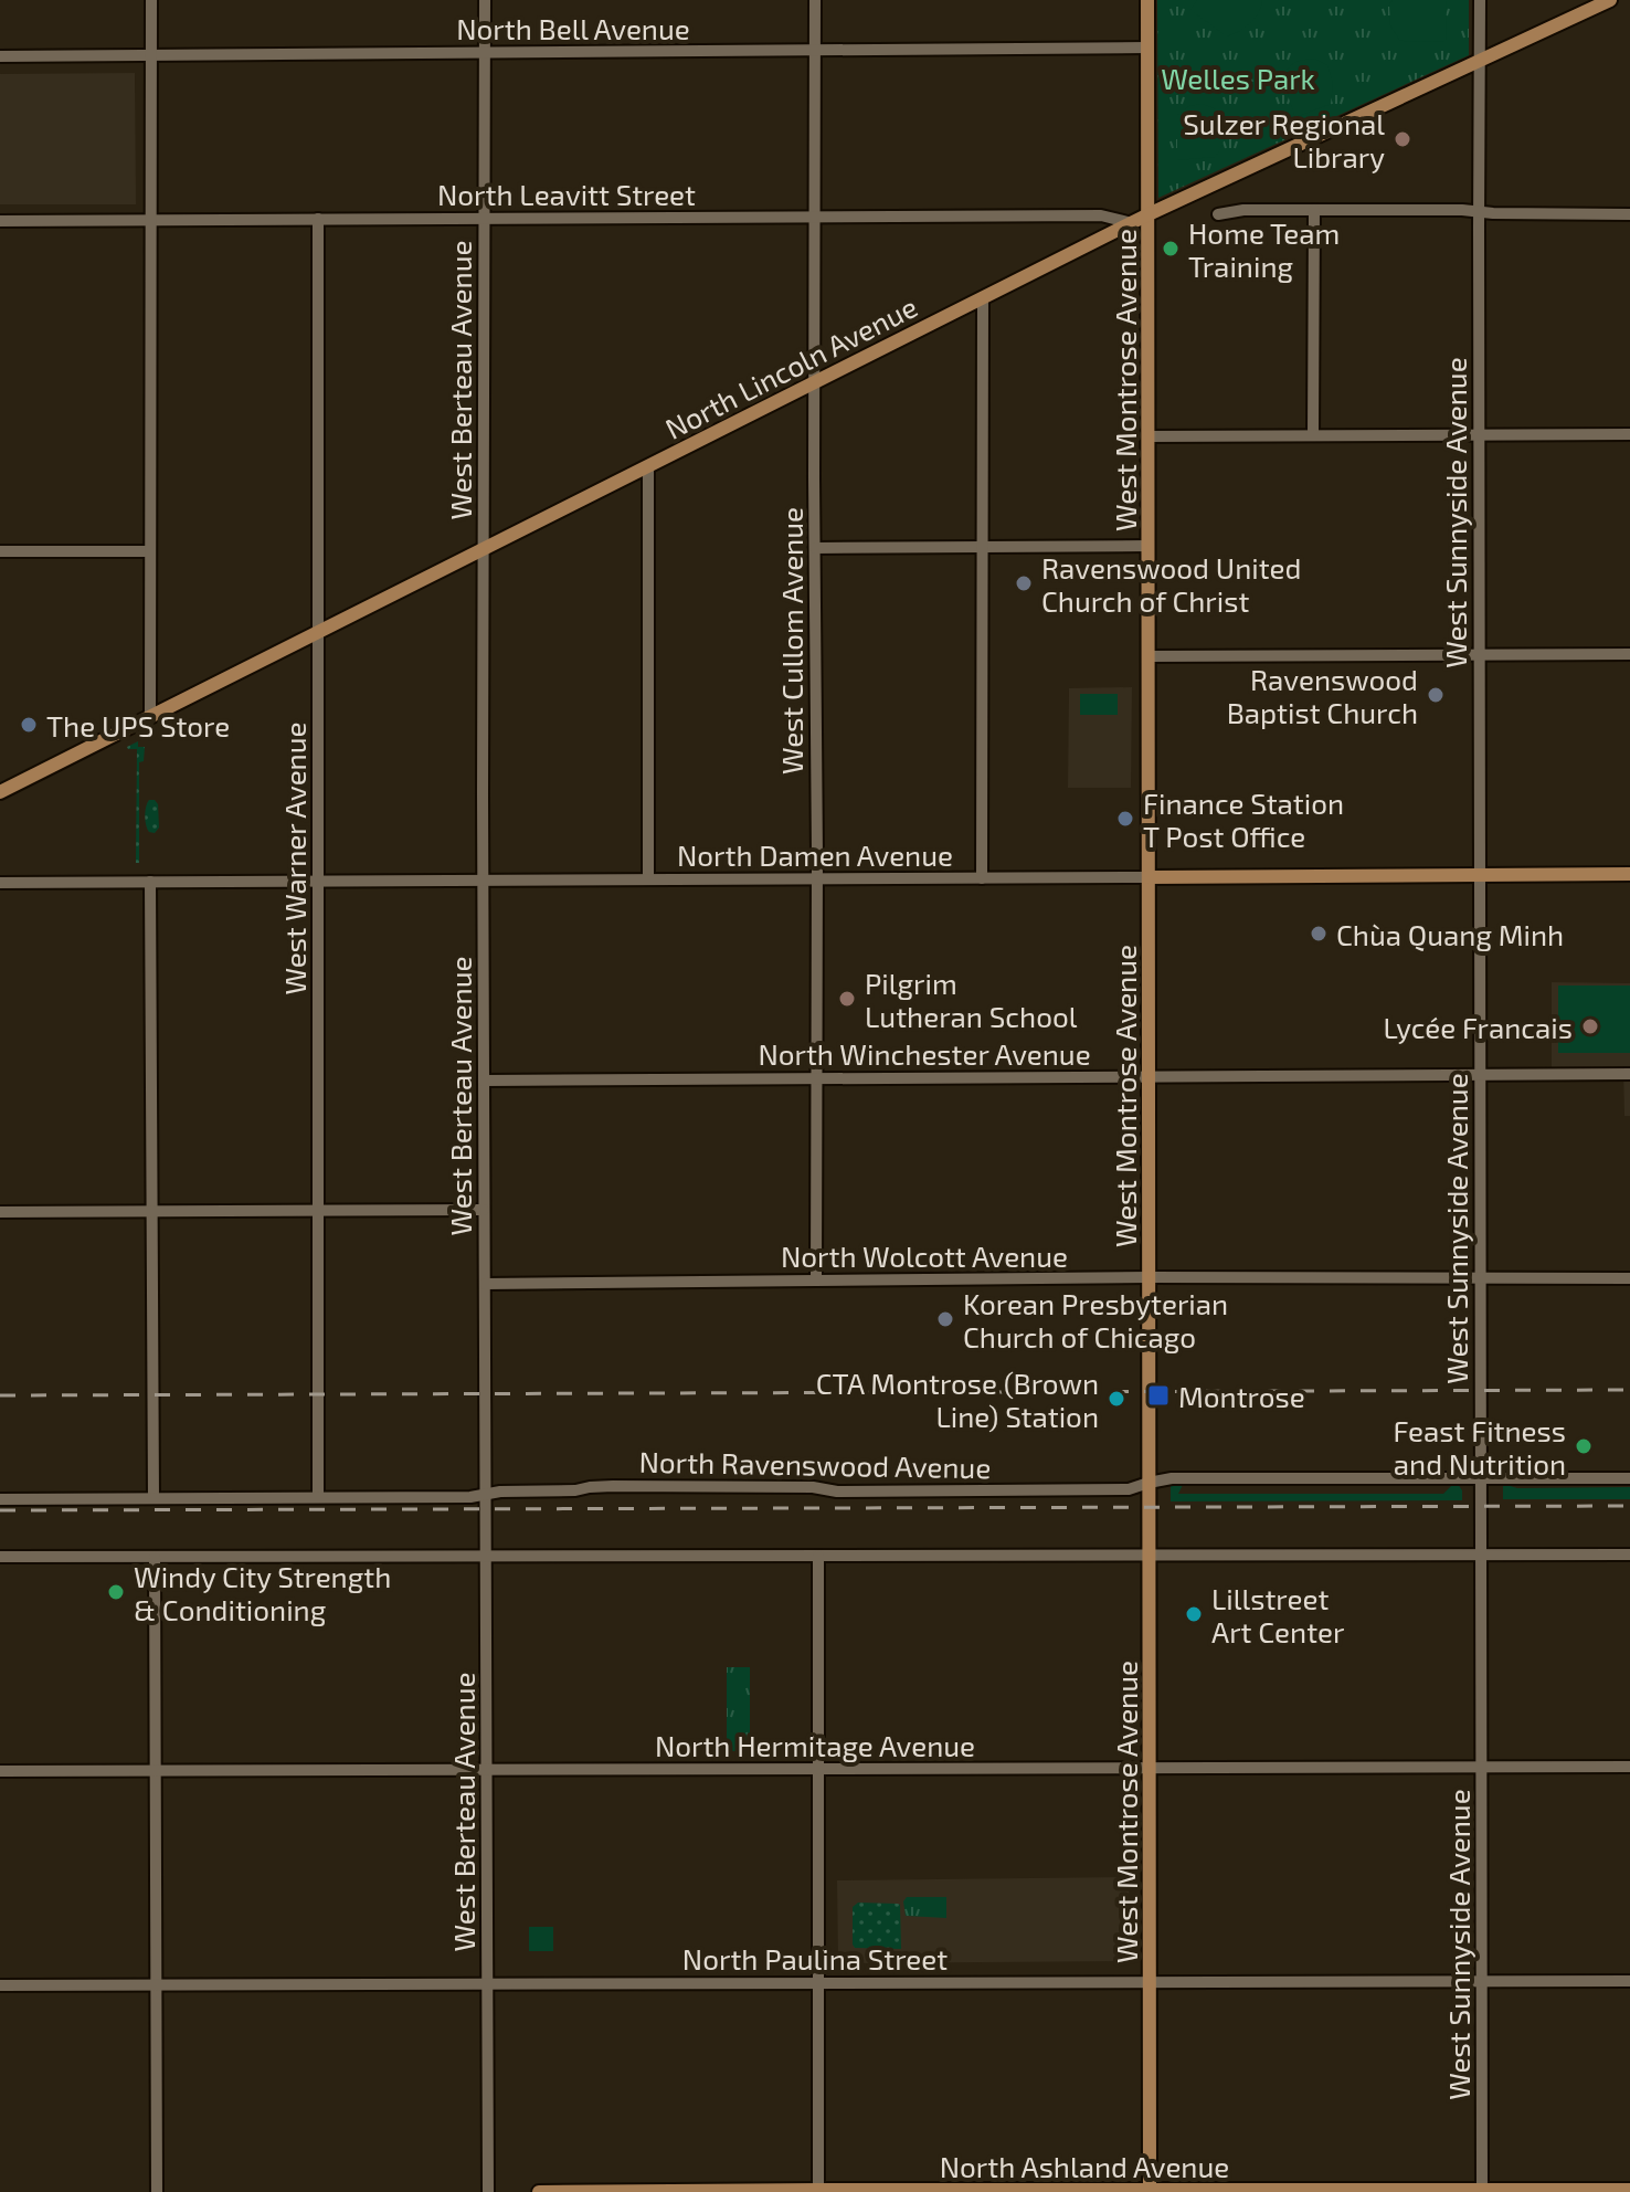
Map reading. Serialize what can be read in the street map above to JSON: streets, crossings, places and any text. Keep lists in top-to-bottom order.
{
  "streets": {
    "main road": [
      "North Lincoln Avenue",
      "West Montrose Avenue",
      "North Damen Avenue",
      "North Ashland Avenue"
    ],
    "street": [
      "North Bell Avenue",
      "North Leavitt Street",
      "West Berteau Avenue",
      "West Sunnyside Avenue",
      "West Cullom Avenue",
      "West Warner Avenue",
      "North Winchester Avenue",
      "North Wolcott Avenue",
      "North Ravenswood Avenue",
      "North Hermitage Avenue",
      "North Paulina Street"
    ]
  },
  "crossings": [
    ["North Bell Avenue", "West Berteau Avenue"],
    ["North Bell Avenue", "West Montrose Avenue"],
    ["North Bell Avenue", "West Cullom Avenue"],
    ["North Leavitt Street", "North Lincoln Avenue"],
    ["North Leavitt Street", "West Berteau Avenue"],
    ["North Leavitt Street", "West Cullom Avenue"],
    ["North Leavitt Street", "West Warner Avenue"],
    ["North Lincoln Avenue", "West Berteau Avenue"],
    ["North Lincoln Avenue", "West Montrose Avenue"],
    ["North Lincoln Avenue", "West Sunnyside Avenue"],
    ["North Lincoln Avenue", "West Cullom Avenue"],
    ["North Lincoln Avenue", "West Warner Avenue"],
    ["West Berteau Avenue", "North Damen Avenue"],
    ["West Berteau Avenue", "North Winchester Avenue"],
    ["West Berteau Avenue", "North Wolcott Avenue"],
    ["West Berteau Avenue", "North Ravenswood Avenue"],
    ["West Berteau Avenue", "North Hermitage Avenue"],
    ["West Berteau Avenue", "North Paulina Street"],
    ["West Montrose Avenue", "North Damen Avenue"],
    ["West Montrose Avenue", "North Winchester Avenue"],
    ["West Montrose Avenue", "North Wolcott Avenue"],
    ["West Montrose Avenue", "North Ravenswood Avenue"],
    ["West Montrose Avenue", "North Hermitage Avenue"],
    ["West Montrose Avenue", "North Paulina Street"],
    ["West Montrose Avenue", "North Ashland Avenue"],
    ["West Sunnyside Avenue", "North Damen Avenue"],
    ["West Sunnyside Avenue", "North Winchester Avenue"],
    ["West Sunnyside Avenue", "North Wolcott Avenue"],
    ["West Sunnyside Avenue", "North Ravenswood Avenue"],
    ["West Sunnyside Avenue", "North Hermitage Avenue"],
    ["West Sunnyside Avenue", "North Paulina Street"],
    ["West Sunnyside Avenue", "North Ashland Avenue"],
    ["West Cullom Avenue", "North Damen Avenue"],
    ["West Cullom Avenue", "North Winchester Avenue"],
    ["West Cullom Avenue", "North Wolcott Avenue"],
    ["North Damen Avenue", "West Warner Avenue"],
    ["West Warner Avenue", "North Ravenswood Avenue"]
  ],
  "parks": ["Welles Park"],
  "places": {
    "other": [
      "Sulzer Regional Library",
      "Home Team Training",
      "Ravenswood United Church of Christ",
      "Ravenswood Baptist Church",
      "The UPS Store",
      "Finance Station T Post Office",
      "Chùa Quang Minh",
      "Pilgrim Lutheran School",
      "Lycée Francais",
      "Korean Presbyterian Church of Chicago",
      "CTA Montrose (Brown Line) Station",
      "Feast Fitness and Nutrition",
      "Windy City Strength & Conditioning",
      "Lillstreet Art Center"
    ],
    "transit": ["Montrose"]
  }
}
